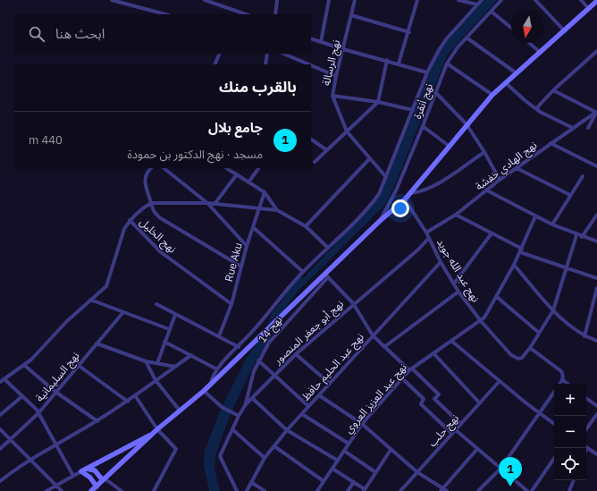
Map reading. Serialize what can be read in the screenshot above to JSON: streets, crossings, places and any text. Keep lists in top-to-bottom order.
{
  "streets": {
    "street": [
      "نهج الرسالة",
      "نهج أنقرة",
      "نهج الهادي خفشة",
      "نهج الخليل",
      "Rue Aku",
      "نهج عبد الله جويد",
      "نهج 14",
      "نهج أبو جعفر المنصور",
      "نهج عبد الحليم حافظ",
      "نهج السليمانية",
      "نهج عبد العزيز العروي",
      "نهج حلب"
    ]
  },
  "crossings": [
    ["نهج الهادي خفشة", "نهج عبد الله جويد"],
    ["نهج الخليل", "Rue Aku"],
    ["نهج عبد الله جويد", "نهج أبو جعفر المنصور"],
    ["نهج عبد الله جويد", "نهج عبد الحليم حافظ"],
    ["نهج عبد الله جويد", "نهج عبد العزيز العروي"],
    ["نهج 14", "نهج أبو جعفر المنصور"]
  ],
  "north": "bottom",
  "page": {
    "search": "ابحث هنا",
    "heading": "بالقرب منك",
    "list": [
      {
        "mark": "1",
        "name": "جامع بلال",
        "note": "مسجد · نهج الدكتور بن حمودة",
        "value": "440 m"
      }
    ],
    "map_buttons": ["+", "−"],
    "pins": "1"
  }
}
